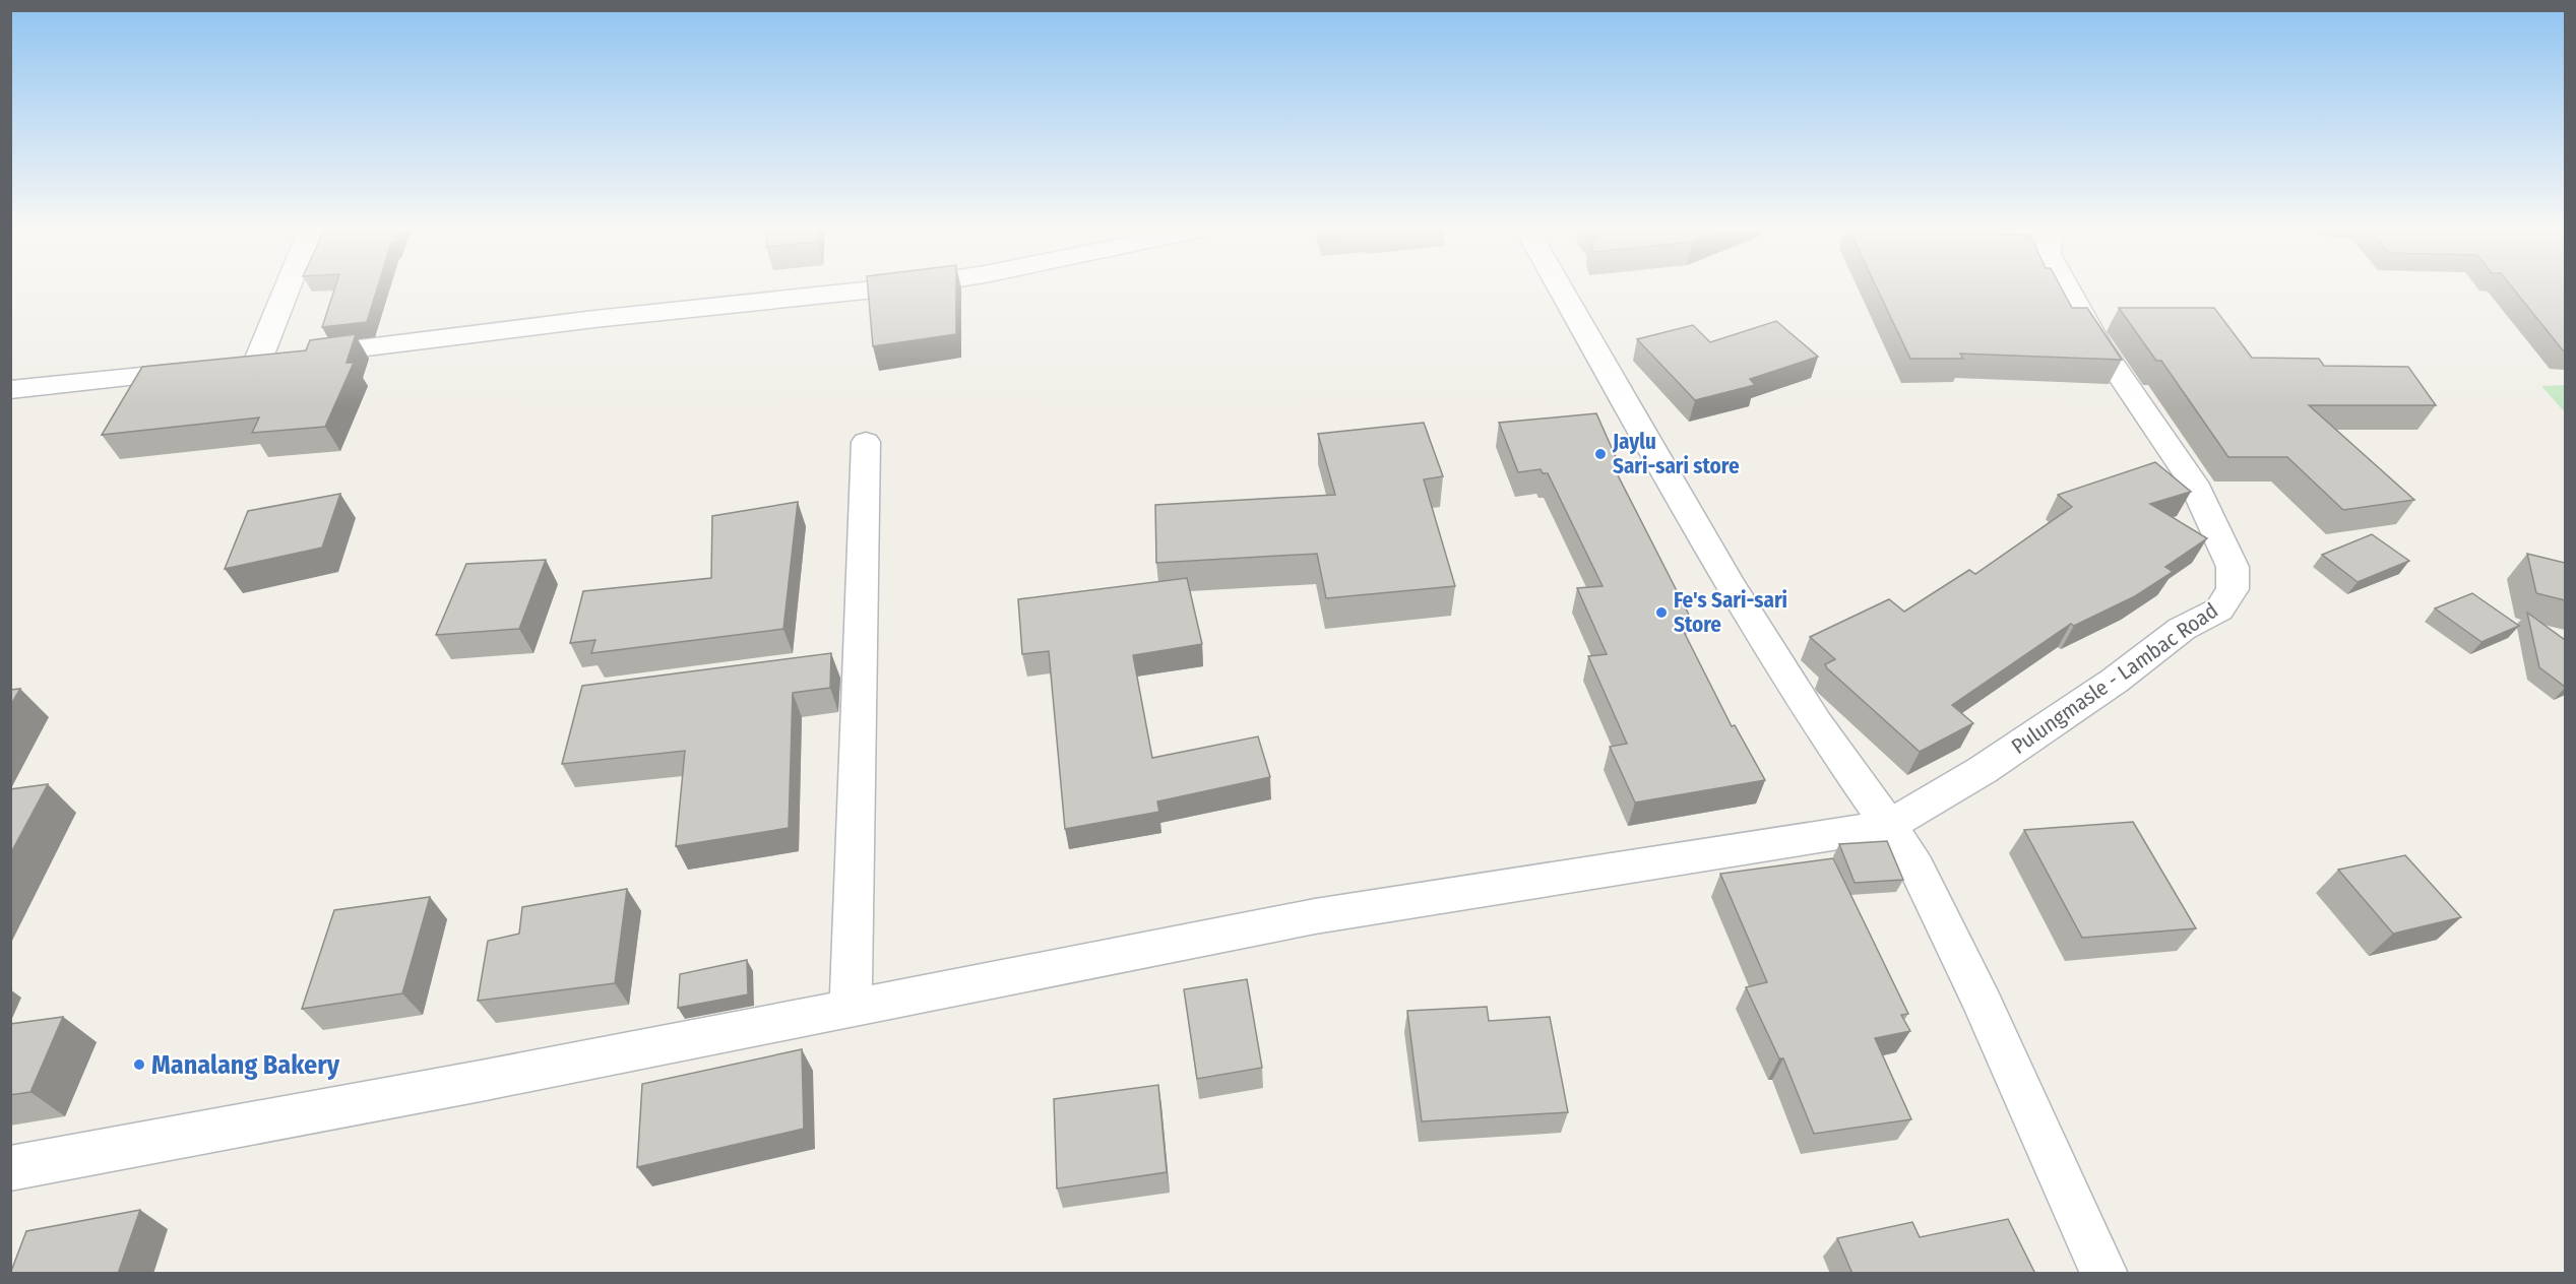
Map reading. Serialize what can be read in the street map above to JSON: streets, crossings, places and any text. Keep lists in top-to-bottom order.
{
  "streets": {
    "street": ["Pulungmasle - Lambac Road"]
  },
  "places": ["Jaylu Sari-sari store", "Fe's Sari-sari Store", "Manalang Bakery"]
}
